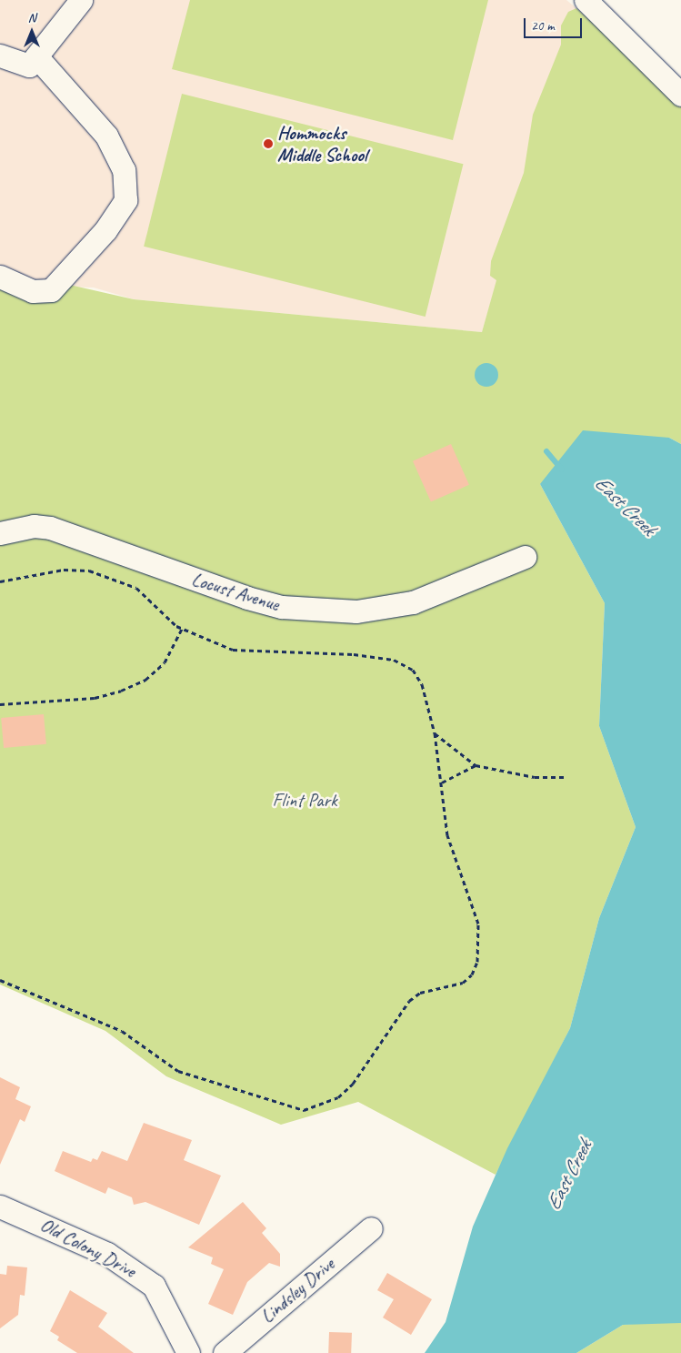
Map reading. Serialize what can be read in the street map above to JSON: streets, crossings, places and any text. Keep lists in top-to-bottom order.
{
  "streets": {
    "street": ["Locust Avenue", "Old Colony Drive", "Lindsley Drive"]
  },
  "water": ["East Creek"],
  "parks": ["Flint Park"],
  "places": ["Hommocks Middle School"],
  "scale_bar": "20 m",
  "north": "top"
}
